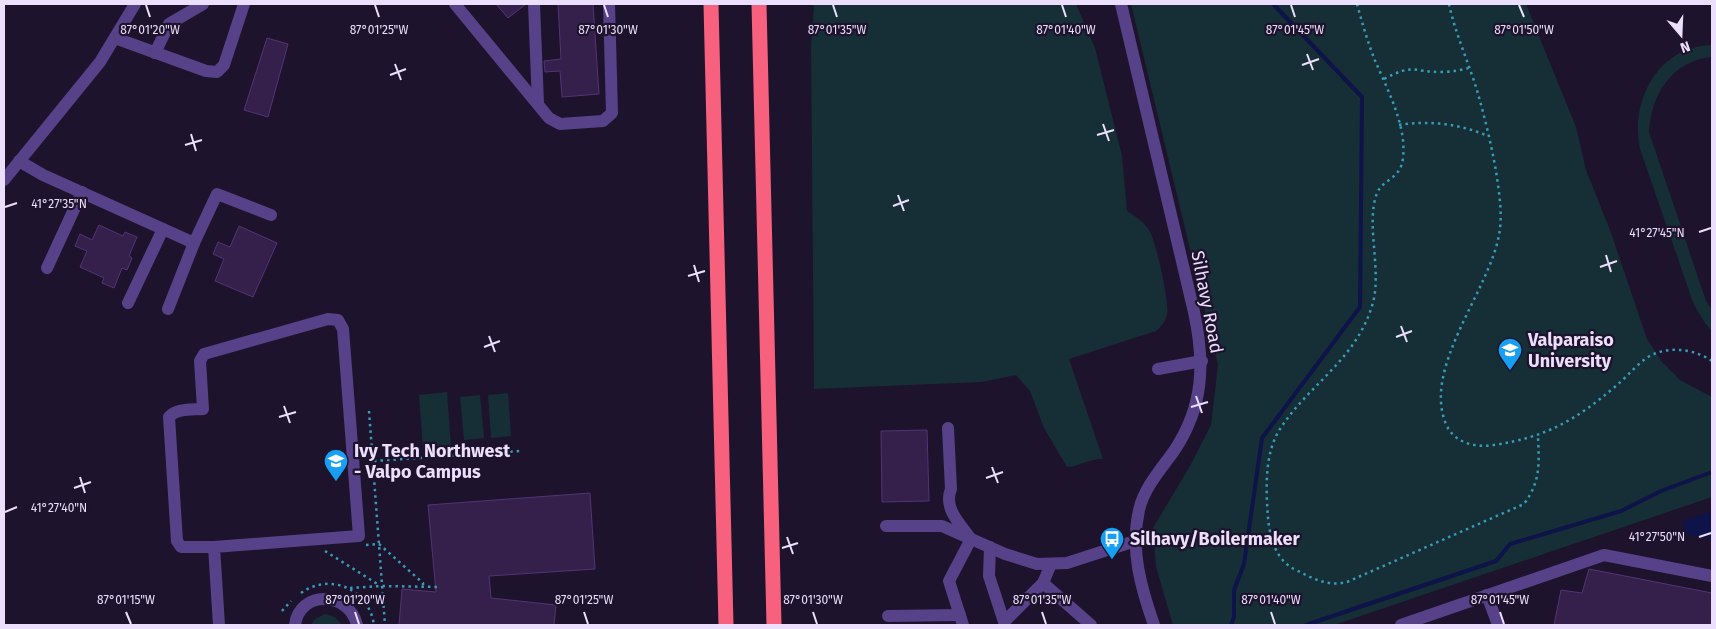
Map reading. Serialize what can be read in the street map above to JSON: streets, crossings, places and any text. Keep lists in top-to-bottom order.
{
  "streets": {
    "street": ["Silhavy Road"]
  },
  "places": {
    "school or university": ["Valparaiso University", "Ivy Tech Northwest - Valpo Campus"],
    "bus stop": ["Silhavy/Boilermaker"]
  },
  "north": "bottom",
  "coordinates": [
    "87°01'20\"W",
    "87°01'45\"W",
    "87°01'50\"W",
    "87°01'25\"W",
    "87°01'30\"W",
    "87°01'35\"W",
    "87°01'40\"W",
    "41°27'35\"N",
    "41°27'45\"N",
    "41°27'40\"N",
    "41°27'50\"N",
    "87°01'15\"W"
  ]
}
